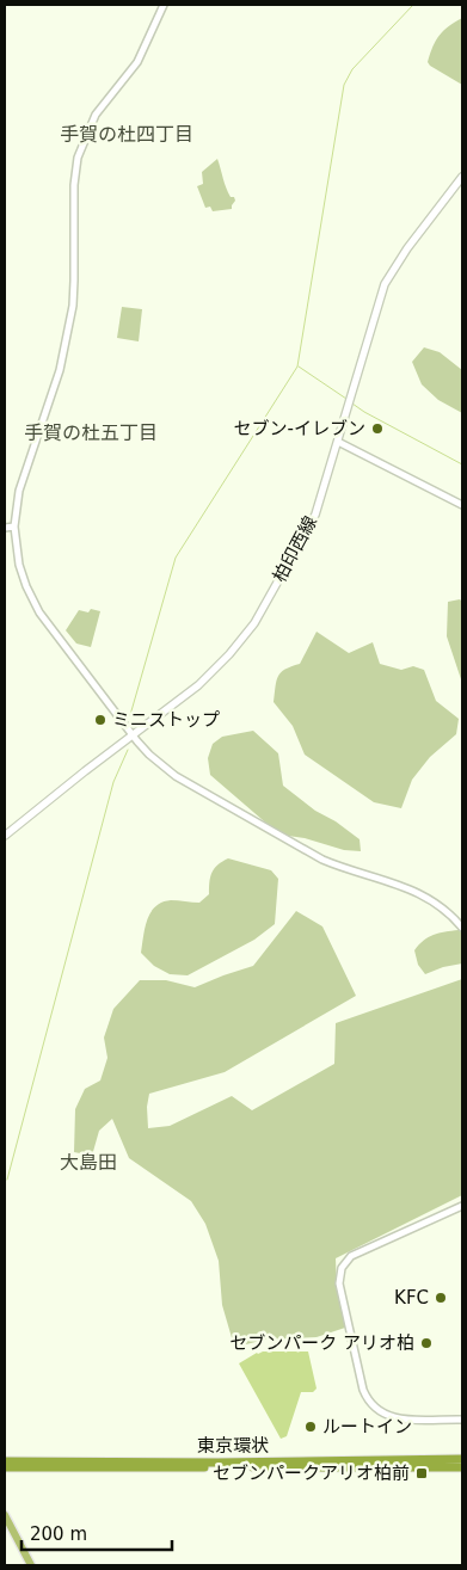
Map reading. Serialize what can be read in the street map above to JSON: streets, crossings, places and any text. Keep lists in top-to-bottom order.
{
  "streets": {
    "highway": ["東京環状"],
    "main road": ["柏印西線"]
  },
  "districts": ["手賀の杜四丁目", "手賀の杜五丁目", "大島田"],
  "places": {
    "other": [
      "セブン-イレブン",
      "ミニストップ",
      "KFC",
      "セブンパーク アリオ柏",
      "ルートイン"
    ],
    "transit": ["セブンパークアリオ柏前"]
  },
  "scale_bar": "200 m"
}
